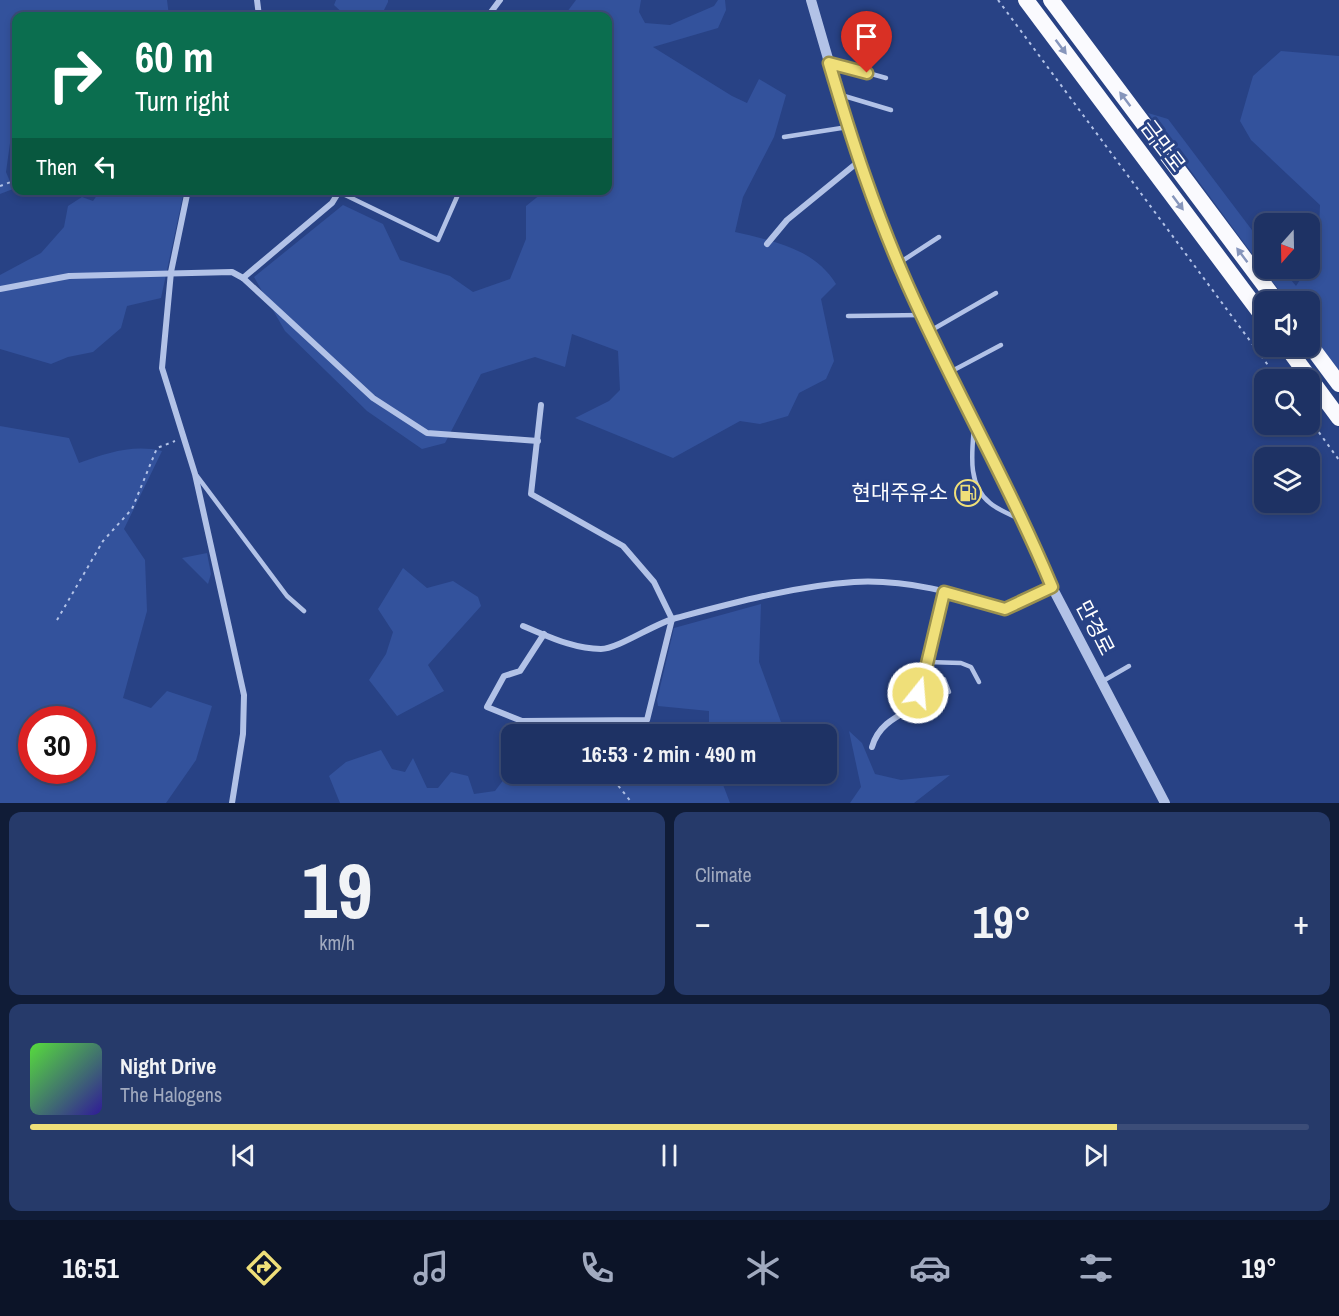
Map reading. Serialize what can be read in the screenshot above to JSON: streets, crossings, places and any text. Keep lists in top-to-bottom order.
{
  "streets": {
    "highway": ["금만로"],
    "street": ["만경로"]
  },
  "places": {
    "fuel station": ["현대주유소"]
  },
  "north": "bottom",
  "page": {
    "turn": ["60 m", "Turn right"],
    "then": "Then",
    "limit": "30",
    "trip": "16:53 · 2 min · 490 m",
    "tile": [
      ["19", "km/h"],
      "Climate"
    ],
    "heat": ["−", "19°", "+"],
    "song": ["Night Drive", "The Halogens"],
    "tabs": ["16:51", "19°"]
  }
}
